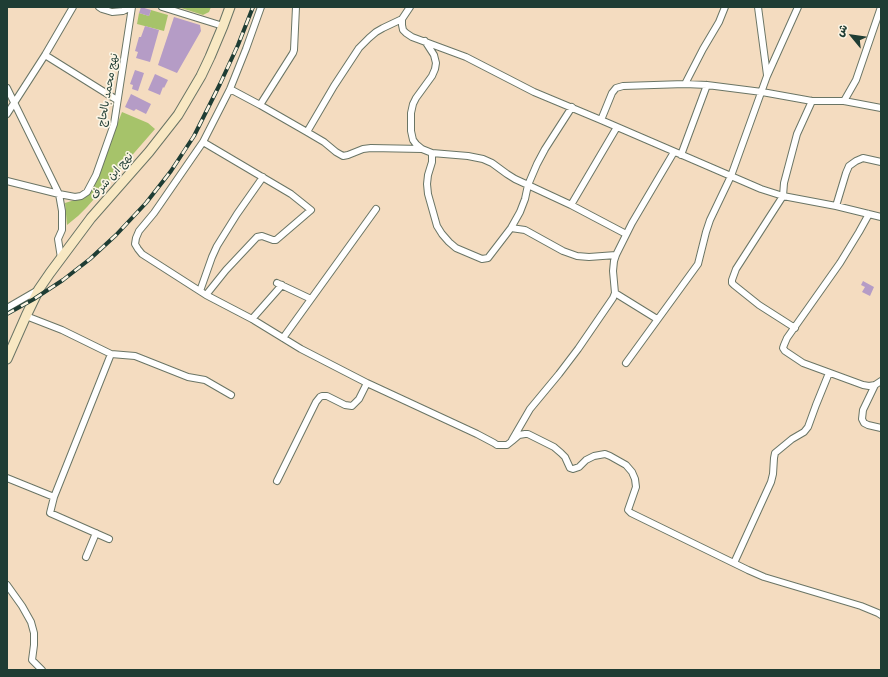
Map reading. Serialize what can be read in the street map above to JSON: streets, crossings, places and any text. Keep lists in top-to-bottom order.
{
  "streets": {
    "main road": ["نهج ابن شرف"],
    "street": ["نهج محمد بالحاج"]
  },
  "north": "top left"
}
